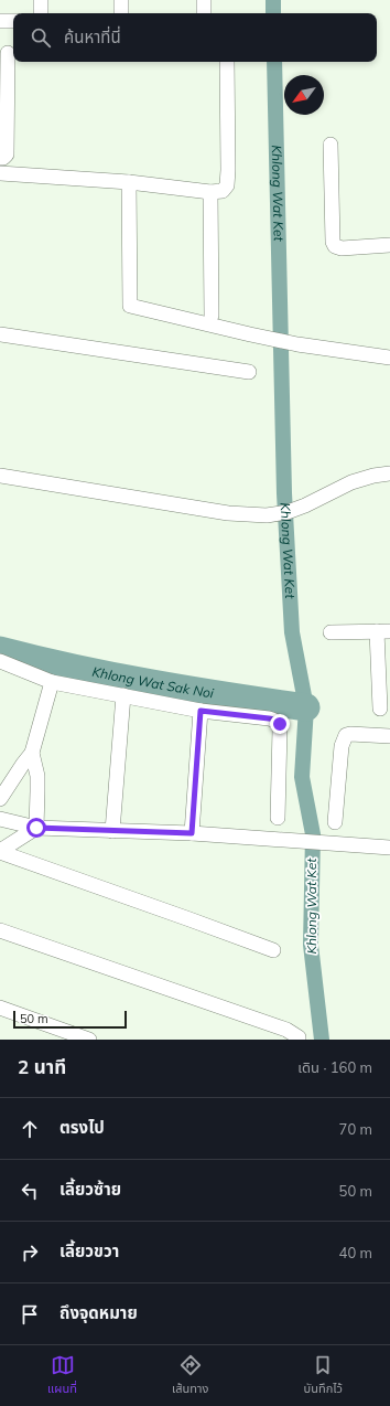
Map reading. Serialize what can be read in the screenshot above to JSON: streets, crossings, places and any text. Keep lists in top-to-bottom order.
{
  "water": ["Khlong Wat Ket", "Khlong Wat Sak Noi"],
  "scale_bar": "50 m",
  "north": "bottom left",
  "page": {
    "search": "ค้นหาที่นี่",
    "scale": "50 m",
    "heading": ["2 นาที", "เดิน · 160 m"],
    "list": [
      ["ตรงไป", "70 m"],
      ["เลี้ยวซ้าย", "50 m"],
      ["เลี้ยวขวา", "40 m"],
      "ถึงจุดหมาย"
    ],
    "nav": ["แผนที่", "เส้นทาง", "บันทึกไว้"]
  }
}
